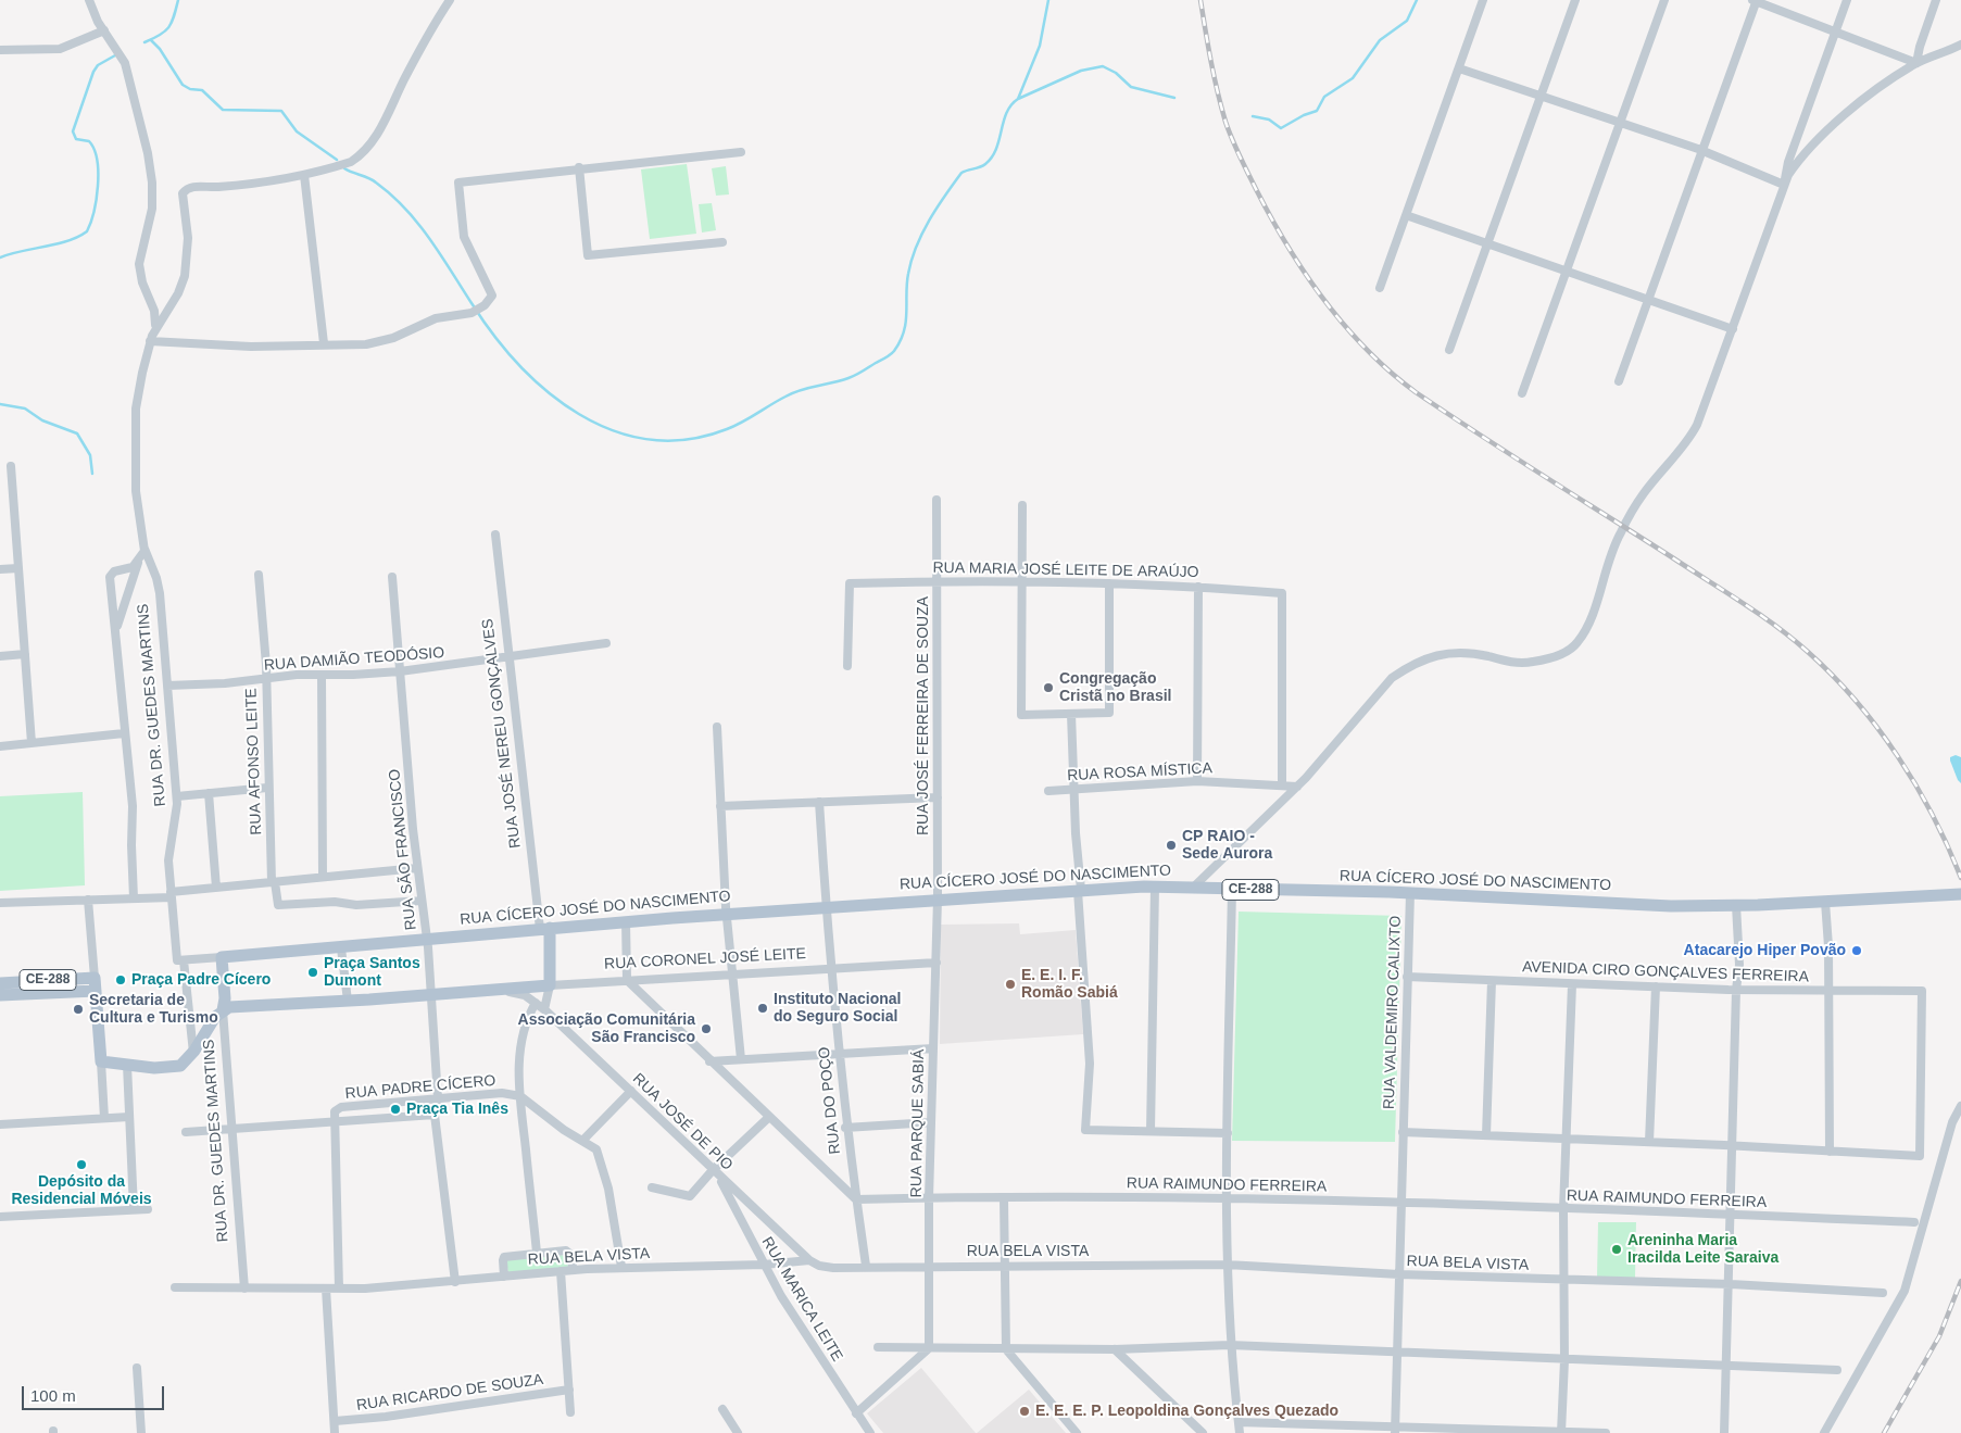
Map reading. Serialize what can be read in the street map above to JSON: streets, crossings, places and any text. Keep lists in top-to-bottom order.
{
  "streets": {
    "main road": [
      "RUA DR. GUEDES MARTINS",
      "RUA JOSÉ NEREU GONÇALVES",
      "RUA CÍCERO JOSÉ DO NASCIMENTO",
      "CE-288",
      "RUA CORONEL JOSÉ LEITE"
    ],
    "street": [
      "RUA MARIA JOSÉ LEITE DE ARAÚJO",
      "RUA DAMIÃO TEODÓSIO",
      "RUA JOSÉ FERREIRA DE SOUZA",
      "RUA AFONSO LEITE",
      "RUA ROSA MÍSTICA",
      "RUA SÃO FRANCISCO",
      "AVENIDA CIRO GONÇALVES FERREIRA",
      "RUA VALDEMIRO CALIXTO",
      "RUA PADRE CÍCERO",
      "RUA DO POÇO",
      "RUA JOSÉ DE PIO",
      "RUA PARQUE SABIÁ",
      "RUA RAIMUNDO FERREIRA",
      "RUA BELA VISTA",
      "RUA MARICA LEITE",
      "RUA RICARDO DE SOUZA"
    ]
  },
  "crossings": [
    ["RUA MARIA JOSÉ LEITE DE ARAÚJO", "RUA JOSÉ FERREIRA DE SOUZA"],
    ["RUA MARIA JOSÉ LEITE DE ARAÚJO", "RUA ROSA MÍSTICA"],
    ["RUA DAMIÃO TEODÓSIO", "RUA DR. GUEDES MARTINS"],
    ["RUA DAMIÃO TEODÓSIO", "RUA JOSÉ NEREU GONÇALVES"],
    ["RUA DAMIÃO TEODÓSIO", "RUA AFONSO LEITE"],
    ["RUA DAMIÃO TEODÓSIO", "RUA SÃO FRANCISCO"],
    ["RUA DR. GUEDES MARTINS", "RUA CÍCERO JOSÉ DO NASCIMENTO"],
    ["RUA DR. GUEDES MARTINS", "RUA CORONEL JOSÉ LEITE"],
    ["RUA DR. GUEDES MARTINS", "RUA PADRE CÍCERO"],
    ["RUA DR. GUEDES MARTINS", "RUA BELA VISTA"],
    ["RUA JOSÉ FERREIRA DE SOUZA", "RUA CÍCERO JOSÉ DO NASCIMENTO"],
    ["RUA JOSÉ FERREIRA DE SOUZA", "RUA PARQUE SABIÁ"],
    ["RUA JOSÉ NEREU GONÇALVES", "RUA CÍCERO JOSÉ DO NASCIMENTO"],
    ["RUA JOSÉ NEREU GONÇALVES", "RUA CORONEL JOSÉ LEITE"],
    ["RUA JOSÉ NEREU GONÇALVES", "RUA JOSÉ DE PIO"],
    ["RUA AFONSO LEITE", "RUA SÃO FRANCISCO"],
    ["RUA SÃO FRANCISCO", "RUA CÍCERO JOSÉ DO NASCIMENTO"],
    ["RUA SÃO FRANCISCO", "RUA CORONEL JOSÉ LEITE"],
    ["RUA SÃO FRANCISCO", "RUA PADRE CÍCERO"],
    ["RUA SÃO FRANCISCO", "RUA BELA VISTA"],
    ["RUA CÍCERO JOSÉ DO NASCIMENTO", "RUA VALDEMIRO CALIXTO"],
    ["RUA CÍCERO JOSÉ DO NASCIMENTO", "RUA DO POÇO"],
    ["RUA CÍCERO JOSÉ DO NASCIMENTO", "RUA PARQUE SABIÁ"],
    ["RUA CORONEL JOSÉ LEITE", "RUA DO POÇO"],
    ["RUA CORONEL JOSÉ LEITE", "RUA JOSÉ DE PIO"],
    ["RUA CORONEL JOSÉ LEITE", "RUA PARQUE SABIÁ"],
    ["AVENIDA CIRO GONÇALVES FERREIRA", "RUA VALDEMIRO CALIXTO"],
    ["RUA VALDEMIRO CALIXTO", "RUA RAIMUNDO FERREIRA"],
    ["RUA VALDEMIRO CALIXTO", "RUA BELA VISTA"],
    ["RUA DO POÇO", "RUA RAIMUNDO FERREIRA"],
    ["RUA DO POÇO", "RUA BELA VISTA"],
    ["RUA JOSÉ DE PIO", "RUA BELA VISTA"],
    ["RUA JOSÉ DE PIO", "RUA MARICA LEITE"],
    ["RUA PARQUE SABIÁ", "RUA RAIMUNDO FERREIRA"],
    ["RUA PARQUE SABIÁ", "RUA BELA VISTA"],
    ["RUA BELA VISTA", "RUA MARICA LEITE"]
  ],
  "places": [
    "Congregação Cristã no Brasil",
    "CP RAIO - Sede Aurora",
    "Atacarejo Hiper Povão",
    "Praça Santos Dumont",
    "Praça Padre Cícero",
    "E. E. I. F. Romão Sabiá",
    "Instituto Nacional do Seguro Social",
    "Secretaria de Cultura e Turismo",
    "Associação Comunitária São Francisco",
    "Praça Tia Inês",
    "Depósito da Residencial Móveis",
    "Areninha Maria Iracilda Leite Saraiva",
    "E. E. E. P. Leopoldina Gonçalves Quezado"
  ],
  "scale_bar": "100 m"
}
